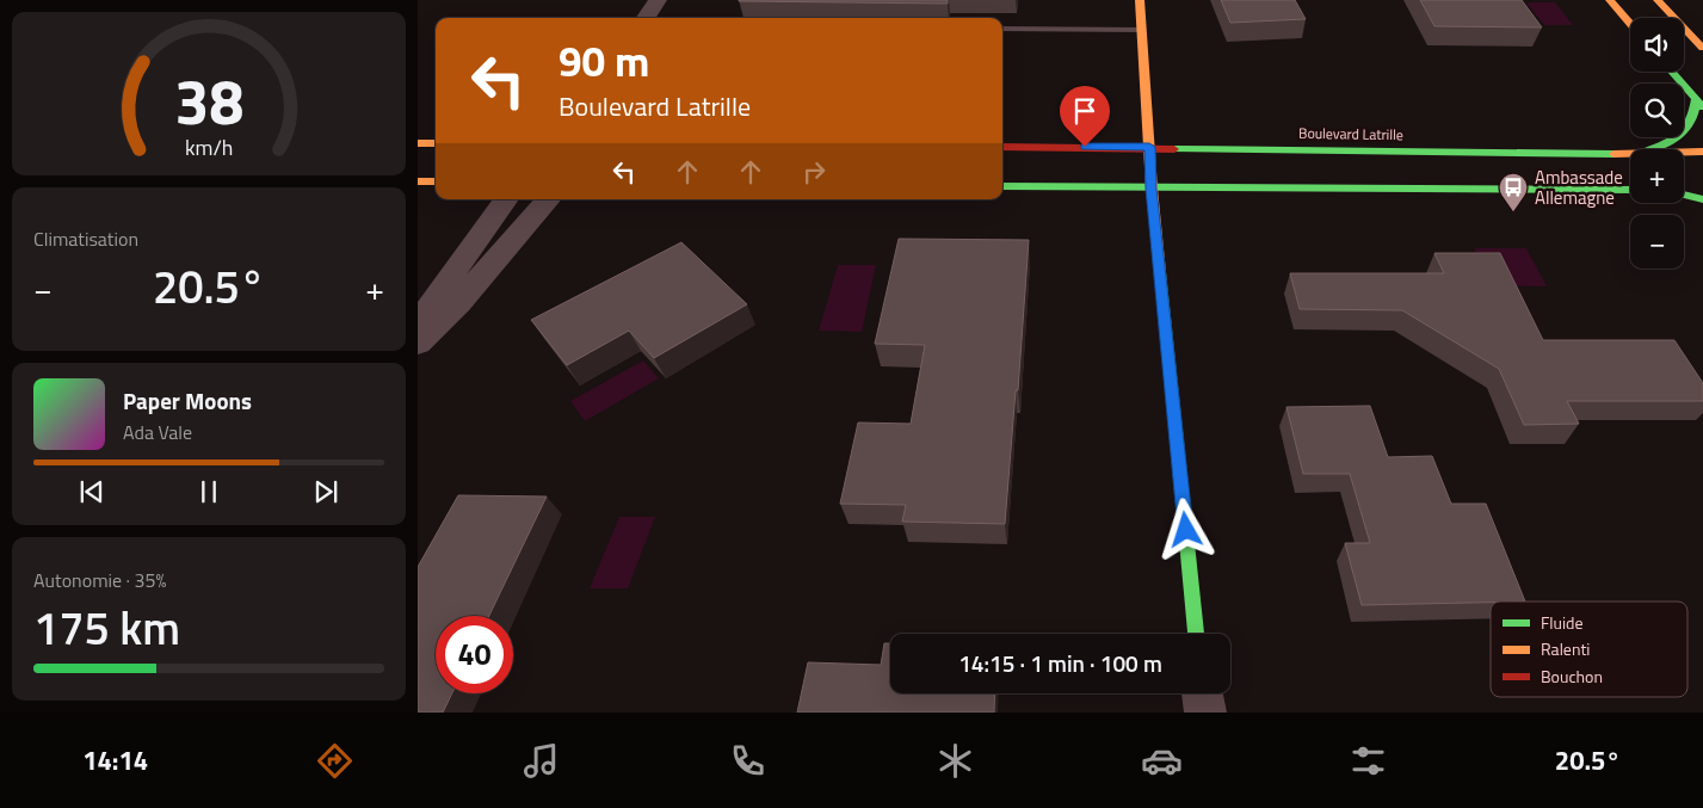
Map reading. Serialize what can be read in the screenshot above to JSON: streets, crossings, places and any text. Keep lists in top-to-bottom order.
{
  "streets": {
    "street": ["Boulevard Latrille"]
  },
  "places": {
    "bus stop": ["Ambassade Allemagne"]
  },
  "legend": ["Fluide", "Ralenti", "Bouchon"],
  "page": {
    "map_buttons": ["+", "−"],
    "turn": ["90 m", "Boulevard Latrille"],
    "tile": [
      "Climatisation",
      ["Autonomie · 35%", "175 km"]
    ],
    "heat": ["−", "20.5°", "+"],
    "song": ["Paper Moons", "Ada Vale"],
    "limit": "40",
    "trip": "14:15 · 1 min · 100 m",
    "tabs": ["14:14", "20.5°"],
    "gauge": ["38", "km/h"]
  }
}
